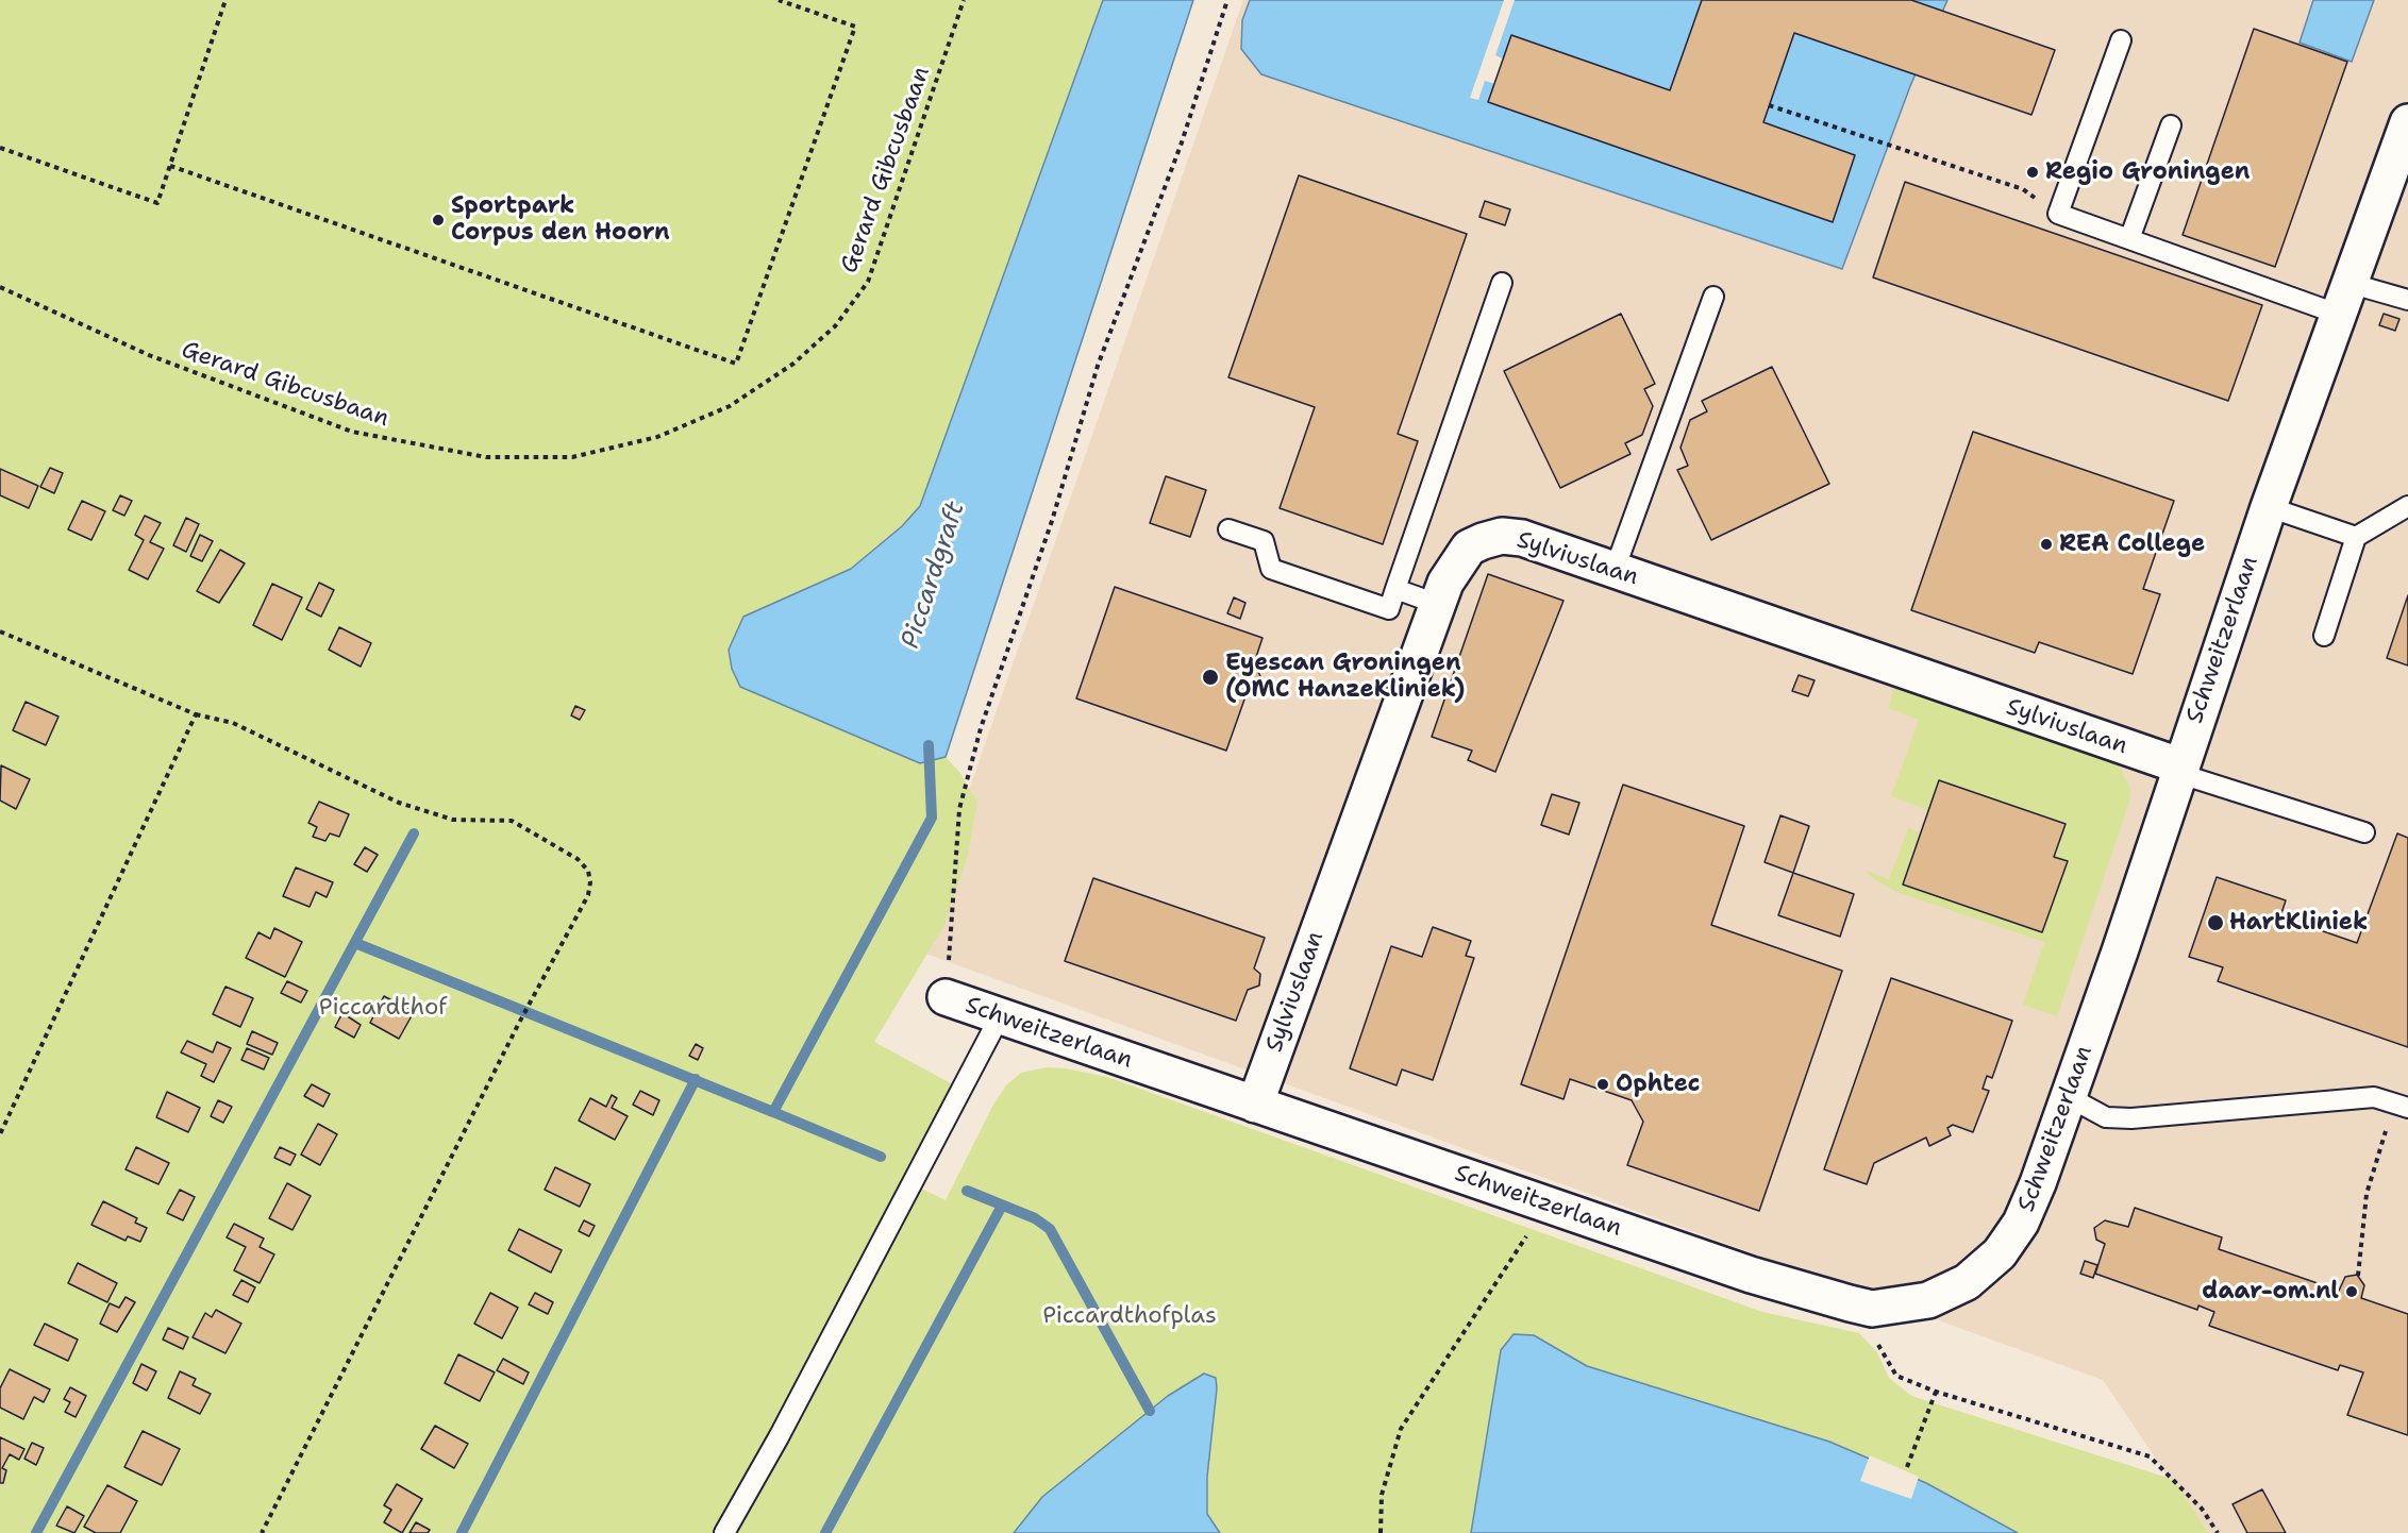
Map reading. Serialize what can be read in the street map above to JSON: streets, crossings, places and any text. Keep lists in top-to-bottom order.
{
  "streets": {
    "street": ["Sylviuslaan", "Schweitzerlaan"],
    "path": ["Gerard Gibcusbaan"]
  },
  "crossings": [
    ["Sylviuslaan", "Schweitzerlaan"]
  ],
  "water": ["Piccardgraft"],
  "parks": ["Piccardthof", "Piccardthofplas"],
  "places": [
    "Regio Groningen",
    "Sportpark Corpus den Hoorn",
    "REA College",
    "Eyescan Groningen (OMC HanzeKliniek)",
    "HartKliniek",
    "Ophtec",
    "daar-om.nl"
  ]
}
